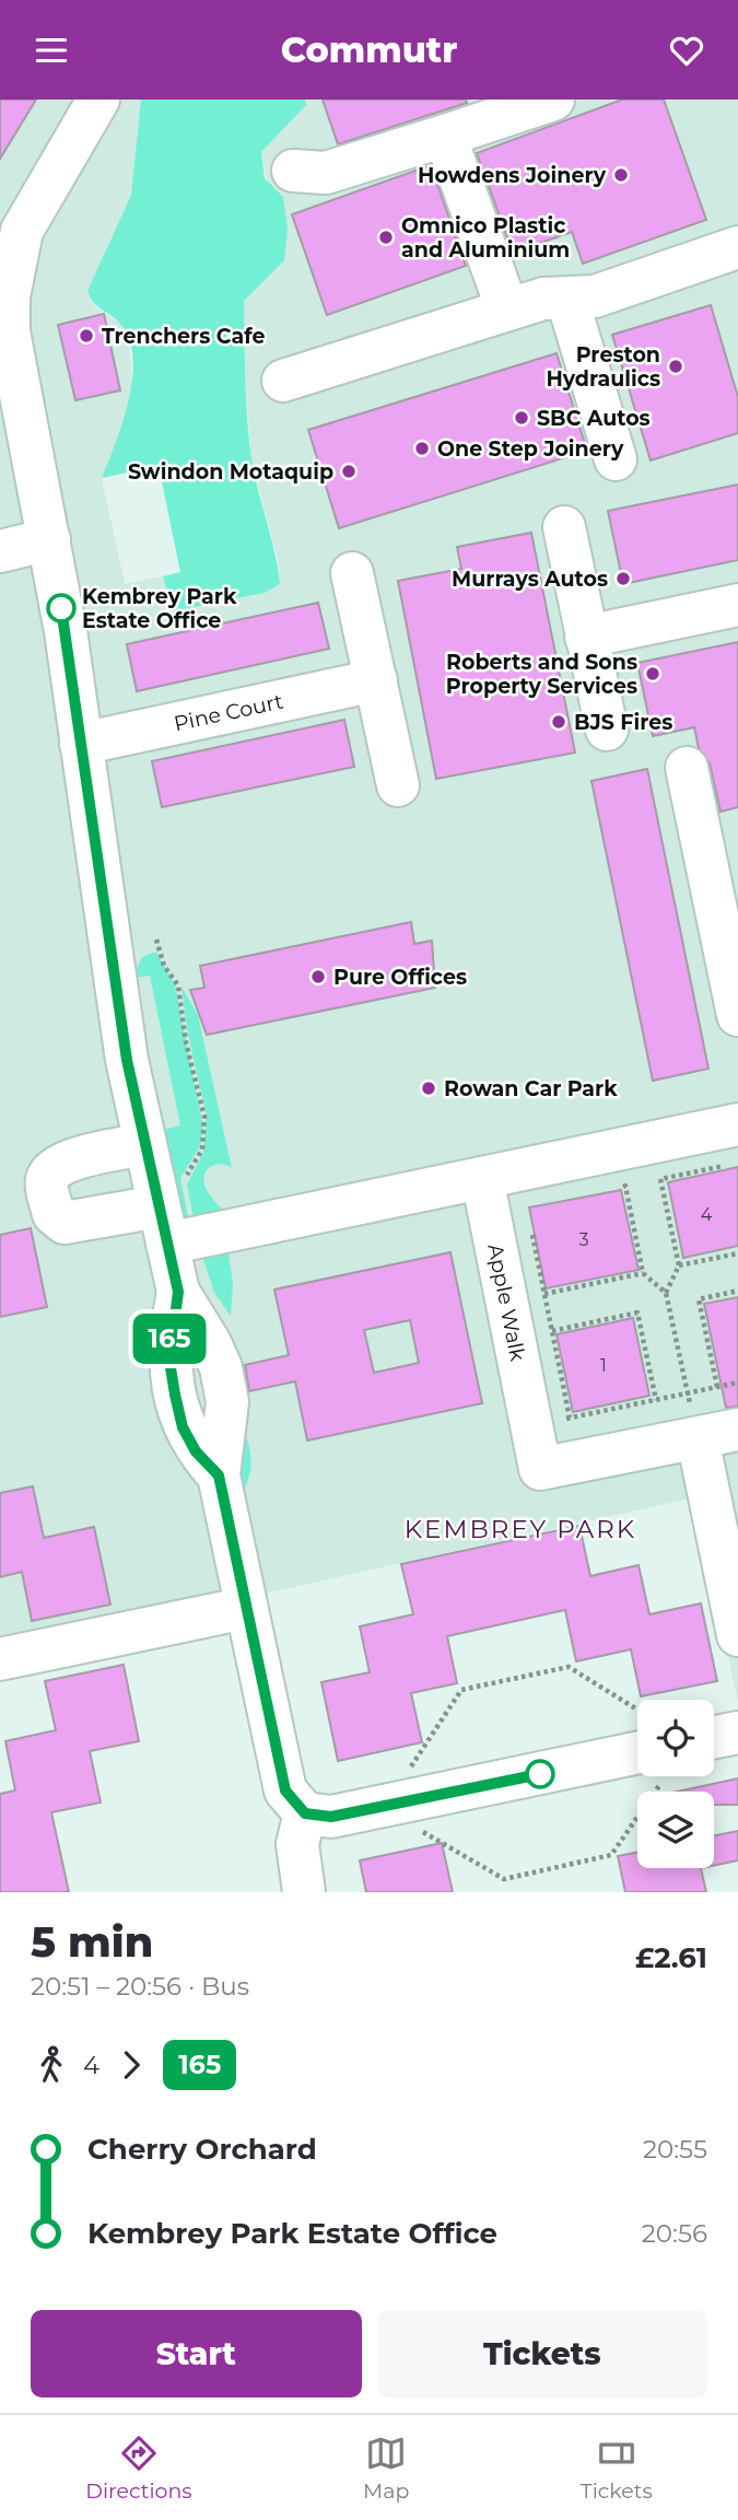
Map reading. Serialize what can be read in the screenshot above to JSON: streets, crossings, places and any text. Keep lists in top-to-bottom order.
{
  "streets": {
    "lane": ["Pine Court", "Apple Walk"]
  },
  "districts": ["KEMBREY PARK"],
  "places": [
    "Howdens Joinery",
    "Omnico Plastic and Aluminium",
    "Trenchers Cafe",
    "Preston Hydraulics",
    "SBC Autos",
    "One Step Joinery",
    "Swindon Motaquip",
    "Murrays Autos",
    "Kembrey Park Estate Office",
    "Roberts and Sons Property Services",
    "BJS Fires",
    "Pure Offices",
    "Rowan Car Park"
  ],
  "lines": ["bus line 165"],
  "house_numbers": ["4", "3", "1"],
  "page": {
    "header": "Commutr",
    "on_map": "165",
    "heading": ["5 min", "20:51 – 20:56 · Bus", "£2.61"],
    "legs": ["4", "165"],
    "list": [
      {
        "name": "Cherry Orchard",
        "value": "20:55"
      },
      {
        "name": "Kembrey Park Estate Office",
        "value": "20:56"
      }
    ],
    "buttons": ["Start", "Tickets"],
    "tabs": ["Directions", "Map", "Tickets"]
  }
}
